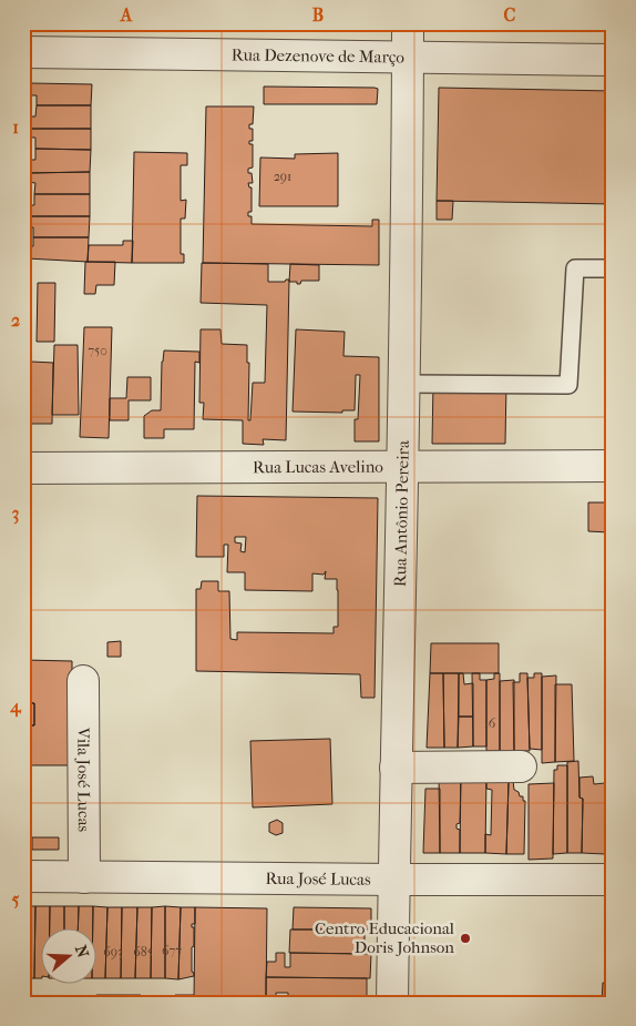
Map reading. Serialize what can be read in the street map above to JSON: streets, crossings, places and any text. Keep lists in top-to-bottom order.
{
  "streets": {
    "street": [
      "Rua Dezenove de Março",
      "Rua Lucas Avelino",
      "Rua Antônio Pereira",
      "Vila José Lucas",
      "Rua José Lucas"
    ]
  },
  "crossings": [
    ["Rua Dezenove de Março", "Rua Antônio Pereira"],
    ["Rua Lucas Avelino", "Rua Antônio Pereira"],
    ["Rua Antônio Pereira", "Rua José Lucas"],
    ["Vila José Lucas", "Rua José Lucas"]
  ],
  "places": ["Centro Educacional Doris Johnson"],
  "house_numbers": [
    "291",
    "750",
    "16",
    "677",
    "693",
    "685"
  ],
  "north": "right",
  "grid": {
    "columns": ["A", "B", "C"],
    "rows": [
      "1",
      "2",
      "3",
      "4",
      "5"
    ]
  }
}
